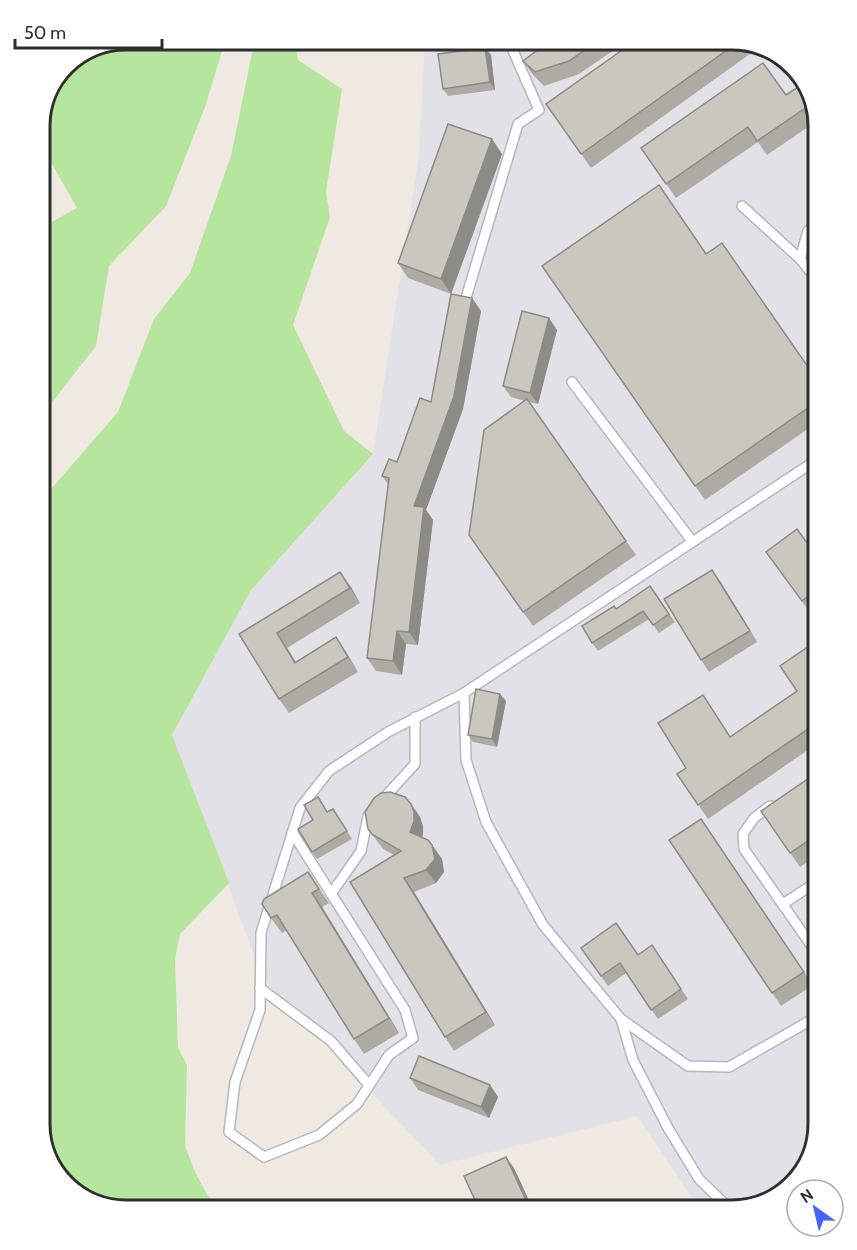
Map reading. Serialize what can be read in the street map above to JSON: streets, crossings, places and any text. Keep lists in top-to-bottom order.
{
  "scale_bar": "50 m",
  "north": "top left"
}
